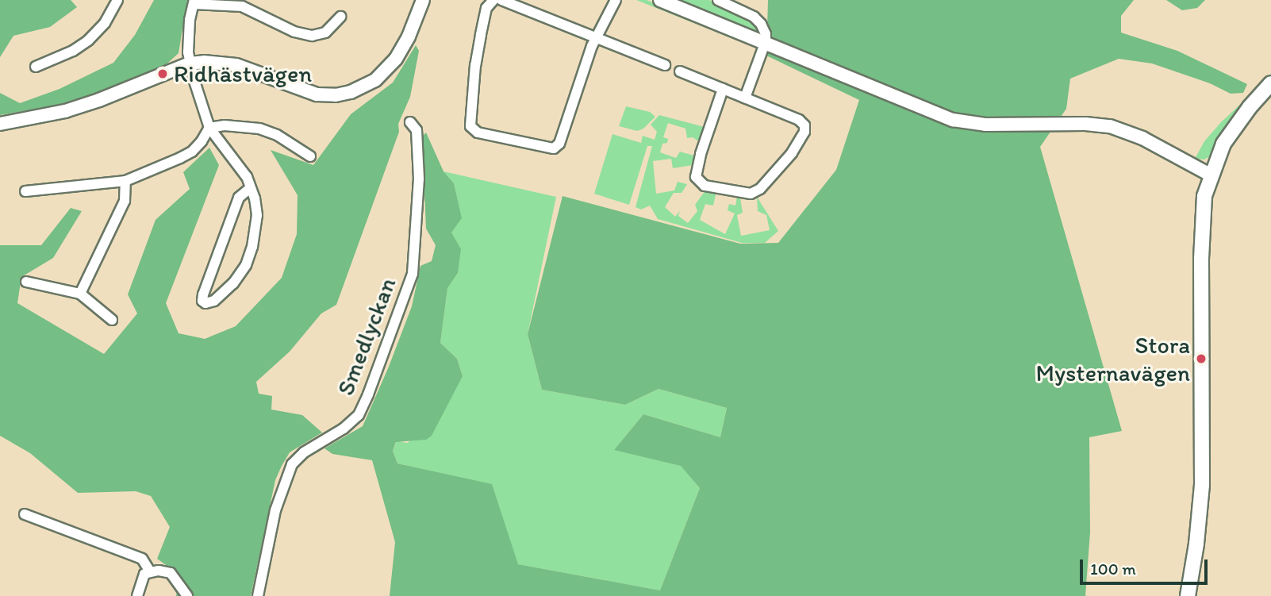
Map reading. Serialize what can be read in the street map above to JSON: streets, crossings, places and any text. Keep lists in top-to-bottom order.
{
  "streets": {
    "street": ["Smedlyckan"]
  },
  "places": ["Ridhästvägen", "Stora Mysternavägen"],
  "scale_bar": "100 m"
}
